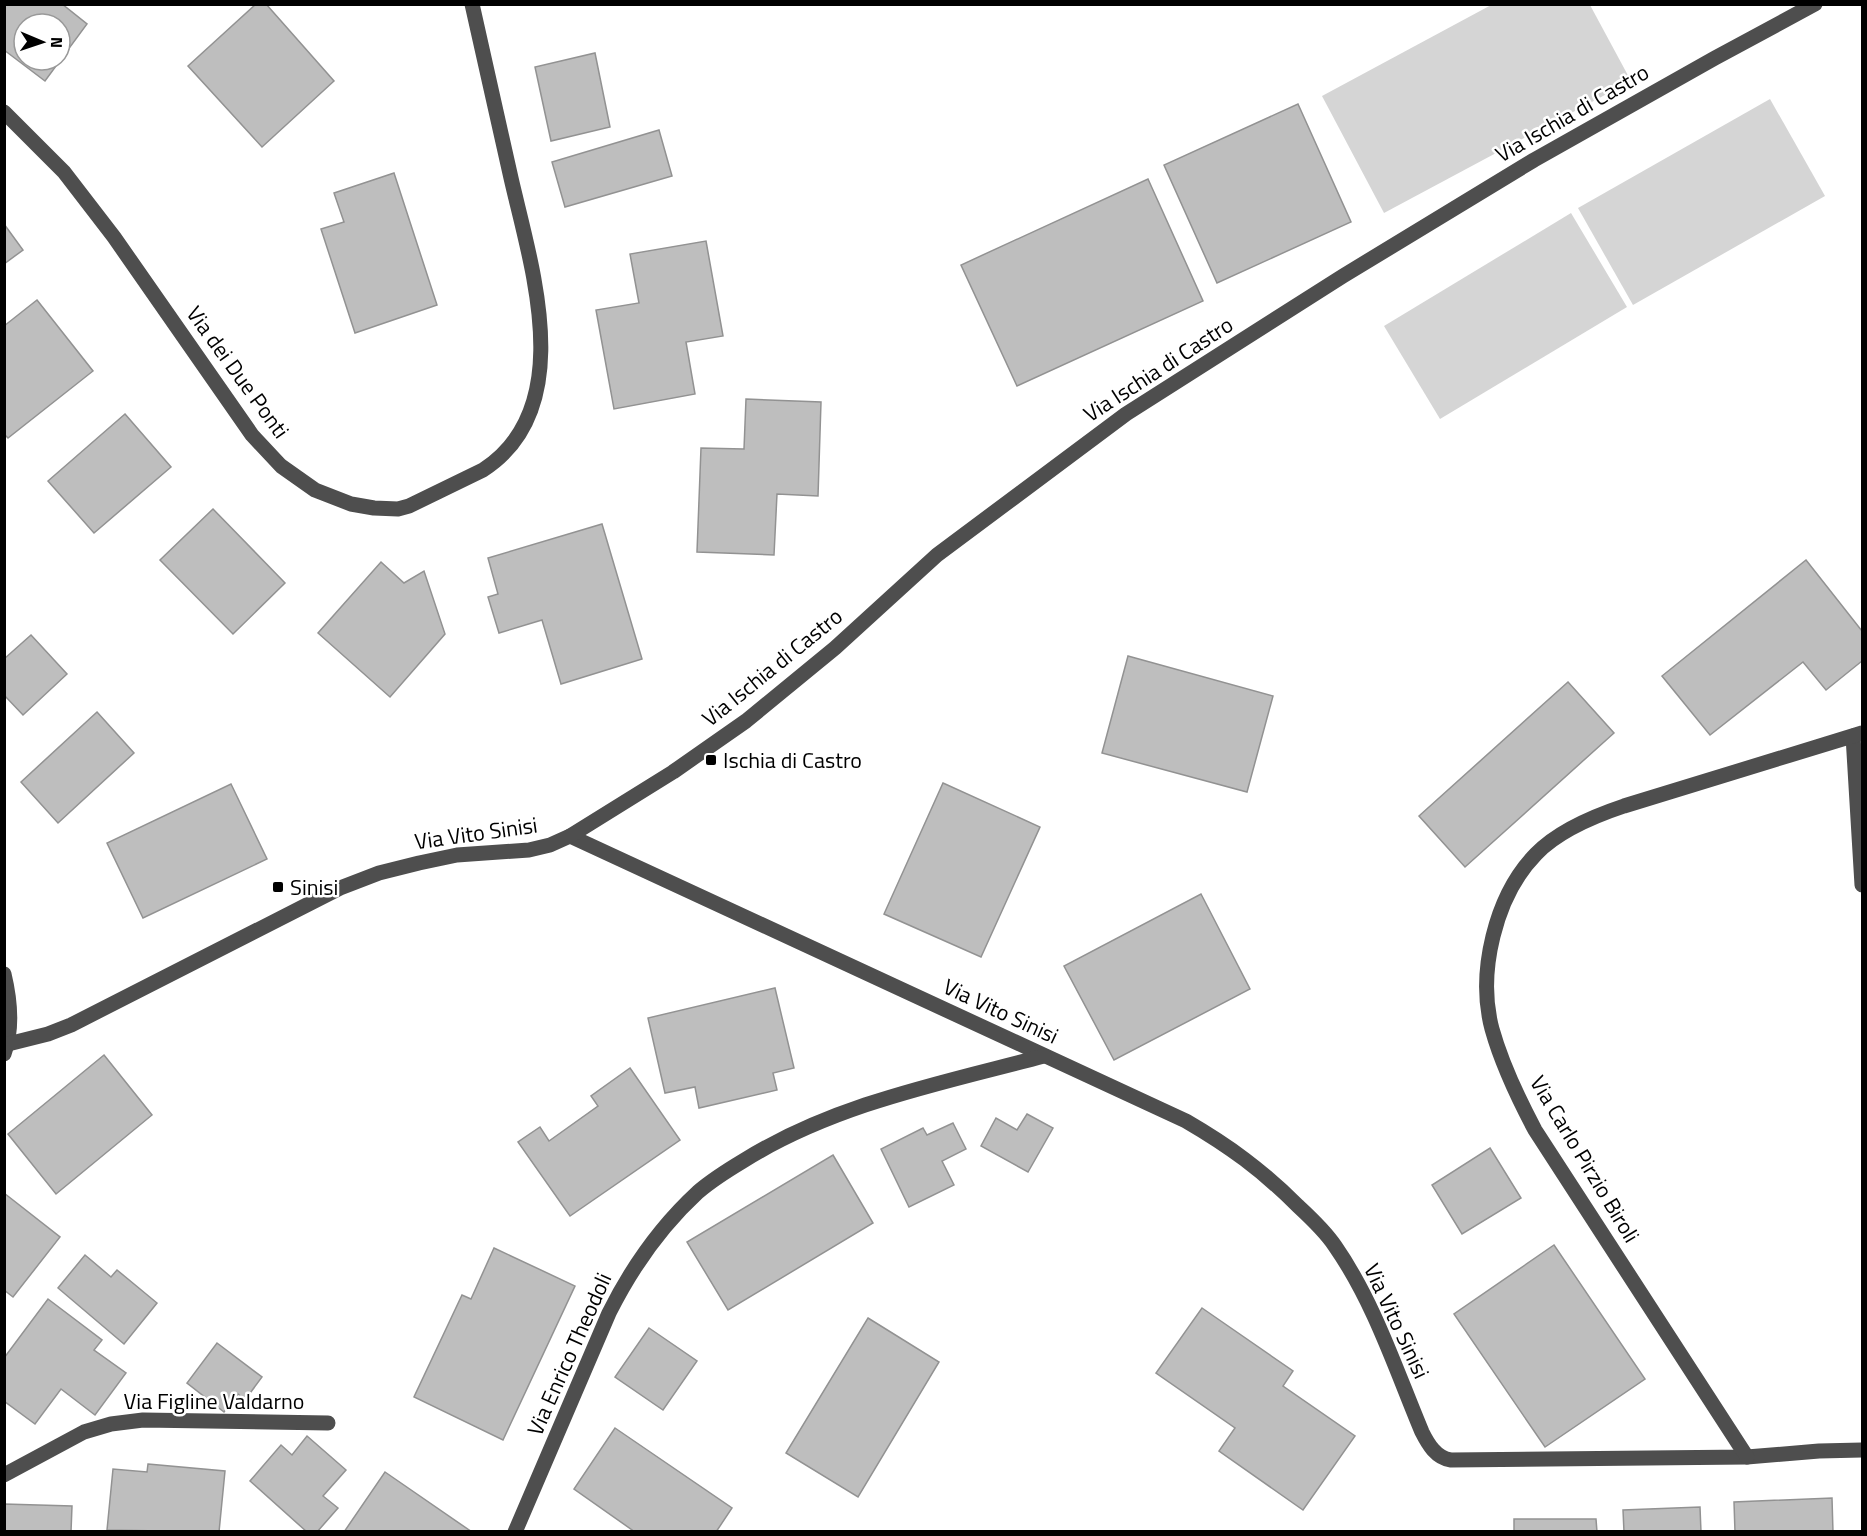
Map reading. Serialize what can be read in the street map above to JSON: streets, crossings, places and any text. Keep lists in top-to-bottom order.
{
  "streets": {
    "street": [
      "Via Ischia di Castro",
      "Via dei Due Ponti",
      "Via Vito Sinisi",
      "Via Carlo Pirzio Biroli",
      "Via Enrico Theodoli",
      "Via Figline Valdarno"
    ]
  },
  "crossings": [
    ["Via Ischia di Castro", "Via Vito Sinisi"],
    ["Via Vito Sinisi", "Via Carlo Pirzio Biroli"],
    ["Via Vito Sinisi", "Via Enrico Theodoli"]
  ],
  "places": {
    "transit": ["Ischia di Castro", "Sinisi"]
  },
  "north": "right"
}
